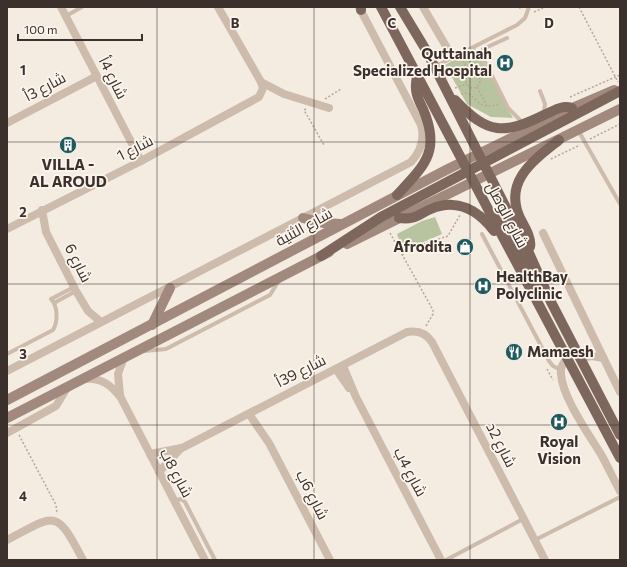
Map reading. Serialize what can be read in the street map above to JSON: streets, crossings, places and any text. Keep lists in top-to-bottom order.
{
  "streets": {
    "main road": ["شارع الوصل", "شارع الثنية"],
    "street": [
      "شارع 4أ",
      "شارع 3أ",
      "شارع 1",
      "شارع 6",
      "شارع 39أ",
      "شارع 2د",
      "شارع 4ب",
      "شارع 8ب",
      "شارع 6ب"
    ]
  },
  "crossings": [
    ["شارع 4أ", "شارع 3أ"],
    ["شارع 4أ", "شارع 1"],
    ["شارع 1", "شارع 6"],
    ["شارع الوصل", "شارع الثنية"],
    ["شارع 39أ", "شارع 2د"],
    ["شارع 39أ", "شارع 4ب"],
    ["شارع 39أ", "شارع 8ب"],
    ["شارع 39أ", "شارع 6ب"]
  ],
  "places": {
    "hospital": ["Quttainah Specialized Hospital", "HealthBay Polyclinic", "Royal Vision"],
    "building": ["VILLA - AL AROUD"],
    "shop": ["Afrodita"],
    "restaurant": ["Mamaesh"]
  },
  "scale_bar": "100 m",
  "grid": {
    "columns": ["B", "C", "D"],
    "rows": [
      "1",
      "2",
      "3",
      "4"
    ]
  }
}
